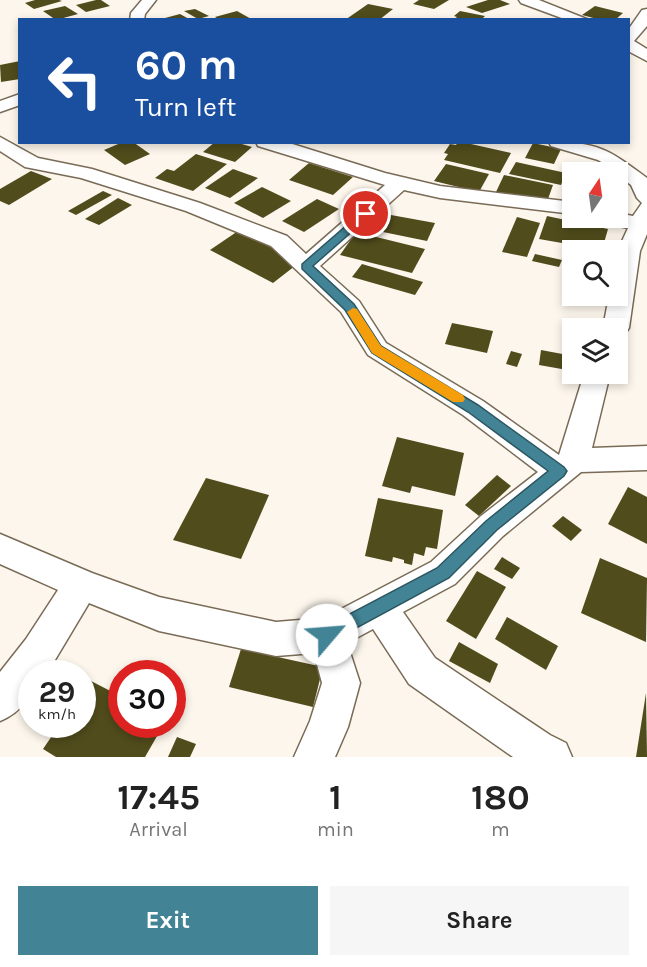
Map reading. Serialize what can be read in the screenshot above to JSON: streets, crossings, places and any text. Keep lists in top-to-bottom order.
{
  "north": "top",
  "page": {
    "turn": ["60 m", "Turn left"],
    "speed": "29 km/h",
    "limit": "30",
    "eta": [
      "17:45",
      "Arrival",
      "1",
      "min",
      "180",
      "m"
    ],
    "buttons": ["Exit", "Share"]
  }
}
